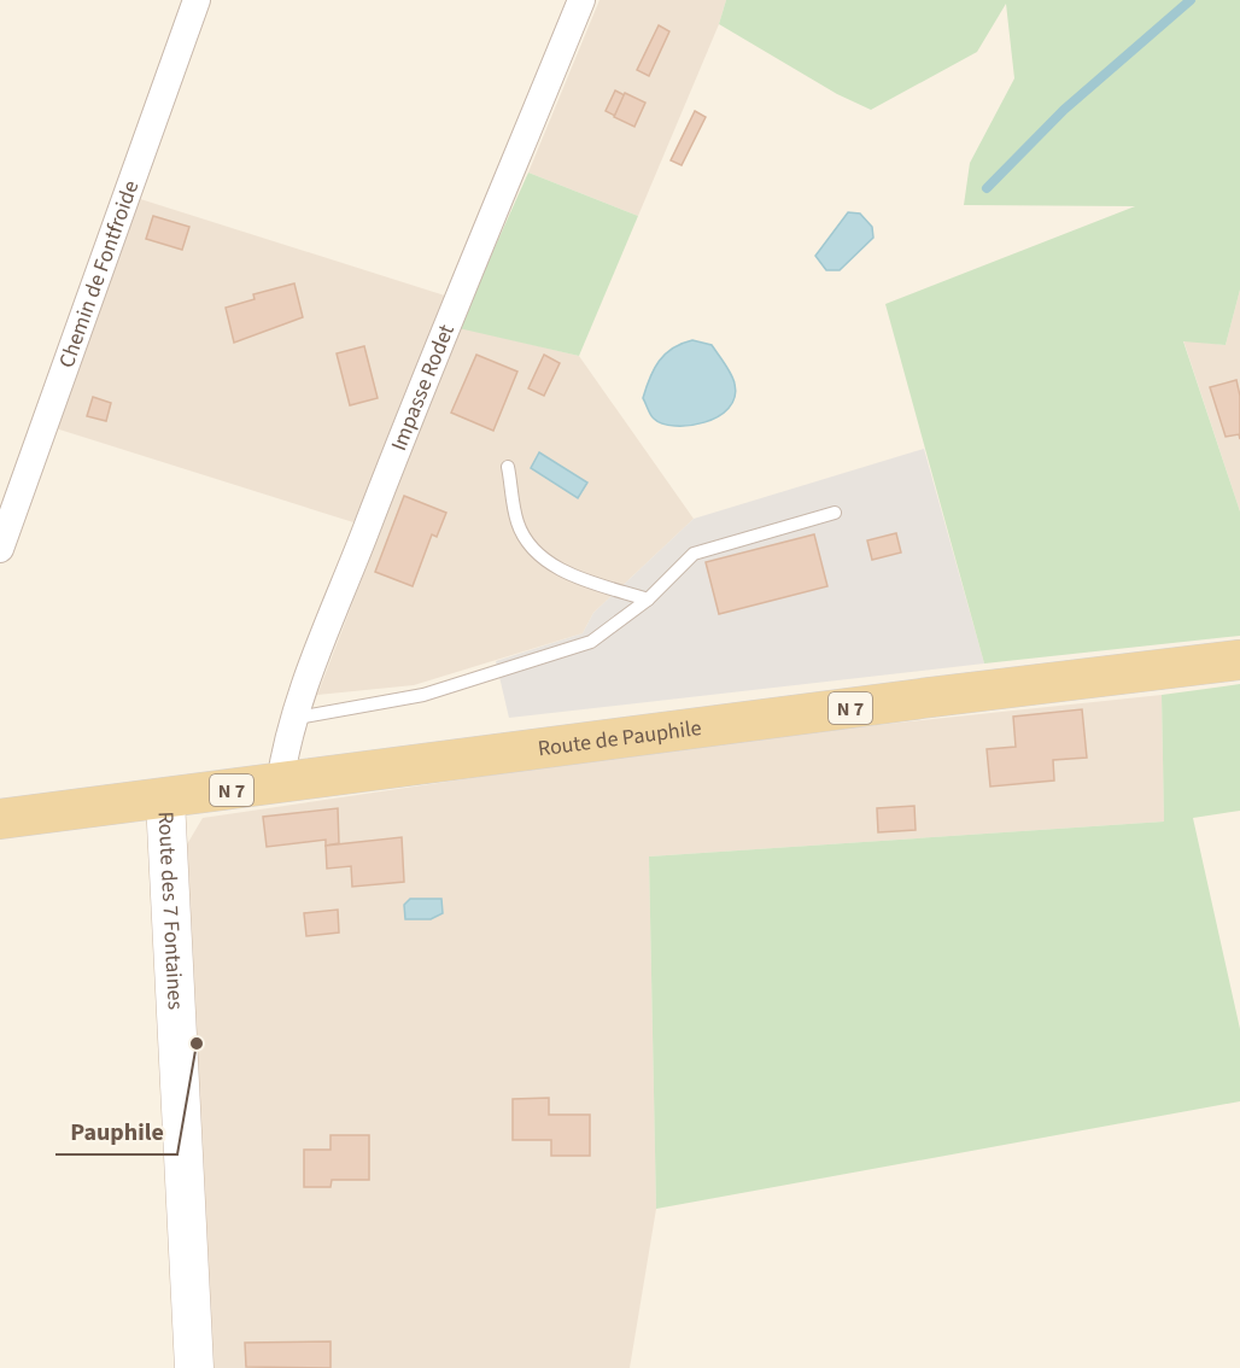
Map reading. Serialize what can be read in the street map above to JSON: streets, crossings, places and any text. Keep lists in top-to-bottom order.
{
  "streets": {
    "main road": ["N 7", "Route de Pauphile"],
    "street": ["Chemin de Fontfroide", "Impasse Rodet", "Route des 7 Fontaines"]
  },
  "crossings": [
    ["Impasse Rodet", "Route de Pauphile"],
    ["Route de Pauphile", "Route des 7 Fontaines"]
  ],
  "places": ["Pauphile"]
}
